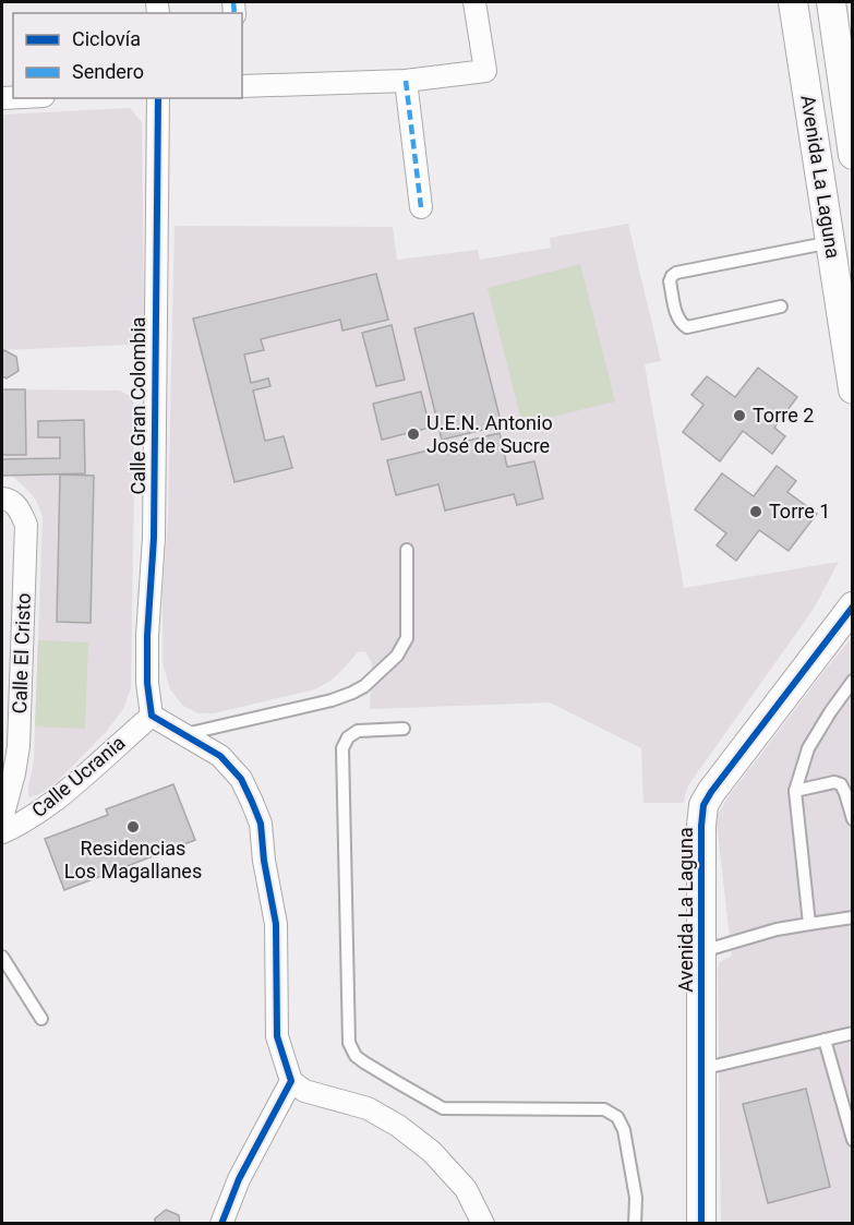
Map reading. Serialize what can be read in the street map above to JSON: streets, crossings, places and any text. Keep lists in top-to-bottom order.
{
  "streets": {
    "street": [
      "Avenida La Laguna",
      "Calle Gran Colombia",
      "Calle El Cristo",
      "Calle Ucrania"
    ]
  },
  "crossings": [
    ["Calle Gran Colombia", "Calle Ucrania"]
  ],
  "places": [
    "Torre 2",
    "U.E.N. Antonio José de Sucre",
    "Torre 1",
    "Residencias Los Magallanes"
  ],
  "legend": ["Ciclovía", "Sendero"]
}
